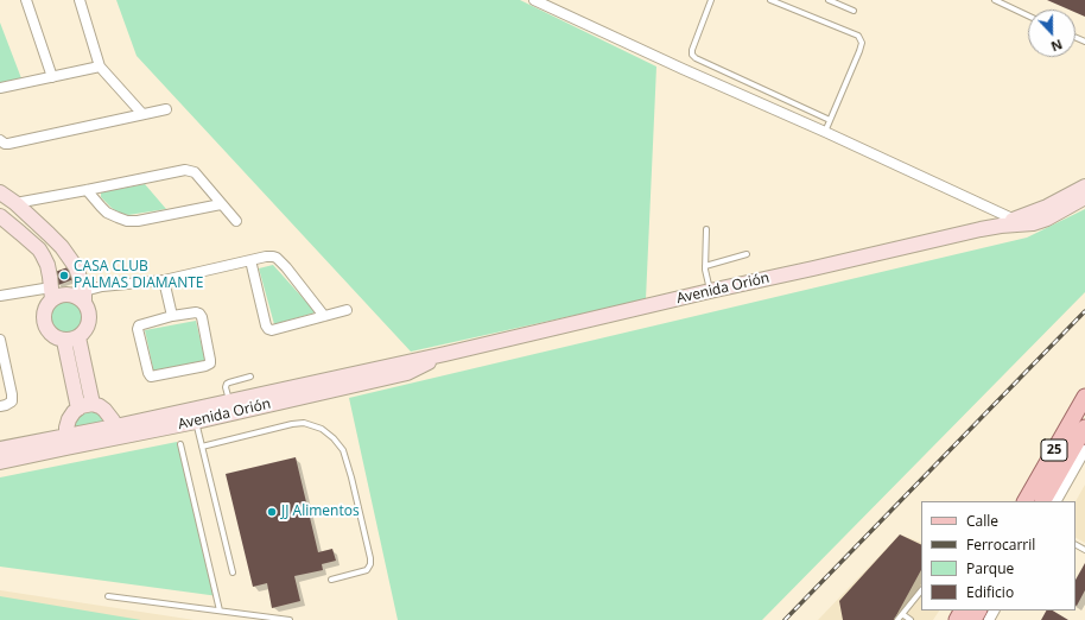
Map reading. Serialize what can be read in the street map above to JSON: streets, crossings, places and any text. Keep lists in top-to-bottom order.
{
  "streets": {
    "main road": ["25"],
    "street": ["Avenida Orión"]
  },
  "places": ["CASA CLUB PALMAS DIAMANTE", "JJ Alimentos"],
  "legend": [
    "Calle",
    "Ferrocarril",
    "Parque",
    "Edificio"
  ],
  "north": "bottom"
}
